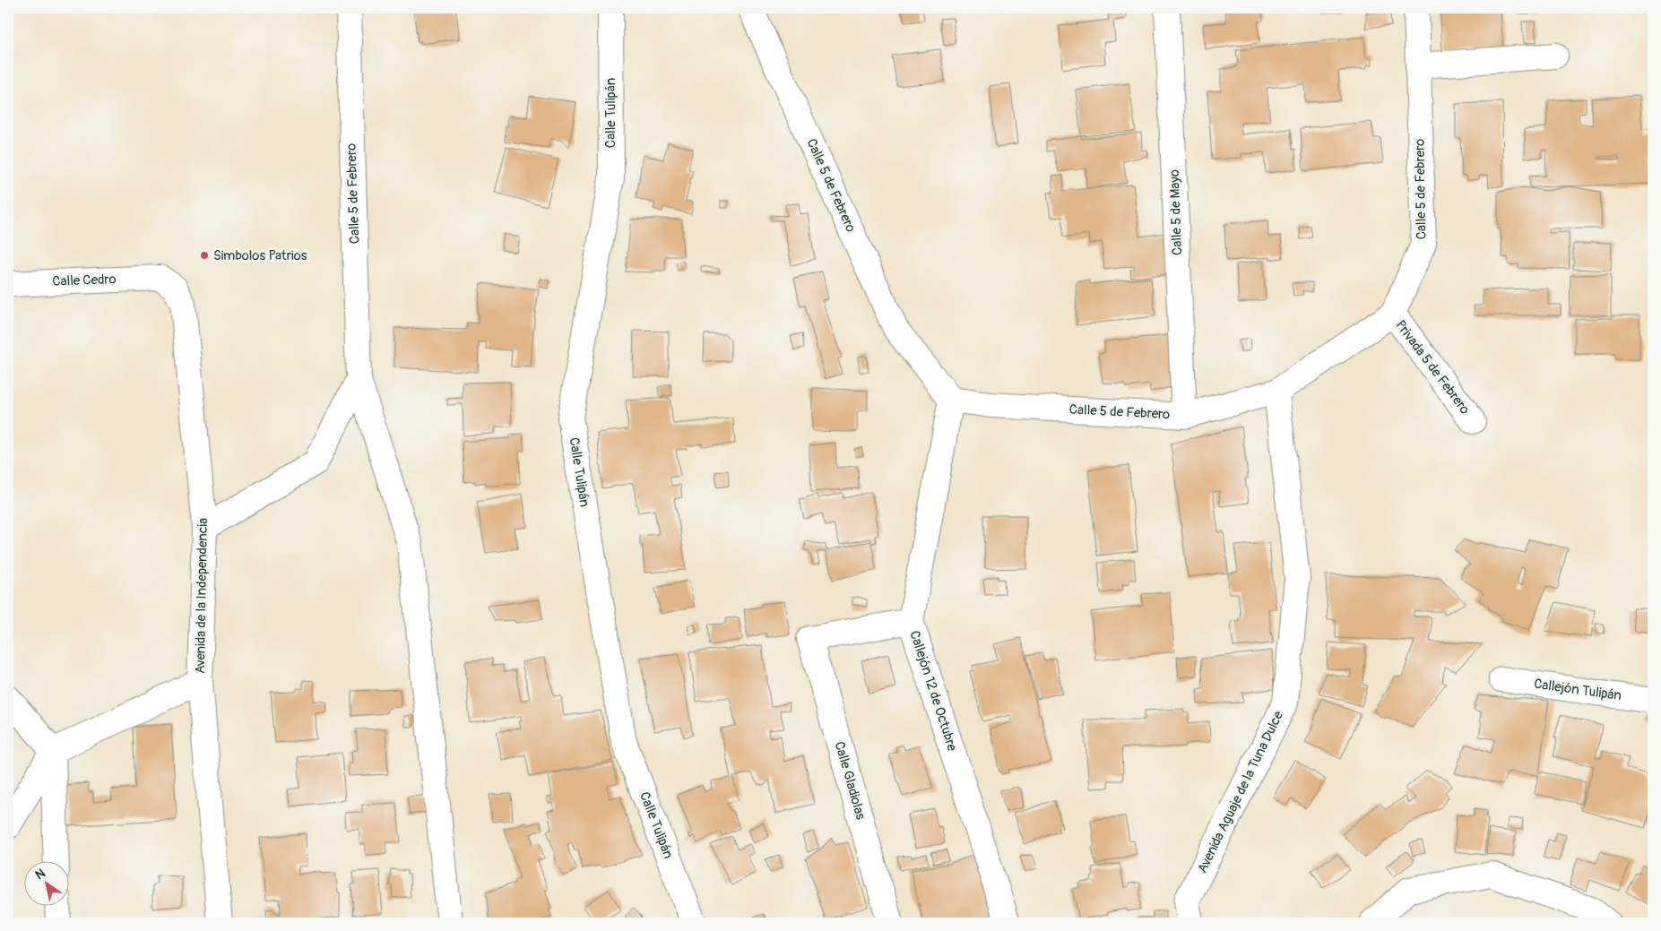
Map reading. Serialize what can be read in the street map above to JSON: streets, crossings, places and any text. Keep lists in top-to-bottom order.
{
  "streets": {
    "street": [
      "Calle Tulipán",
      "Calle 5 de Febrero",
      "Calle 5 de Mayo",
      "Calle Cedro",
      "Privada 5 de Febrero",
      "Avenida de la Independencia",
      "Callejón Tulipán",
      "Callejón 12 de Octubre",
      "Calle Gladiolas",
      "Avenida Aguaje de la Tuna Dulce"
    ]
  },
  "crossings": [
    ["Calle 5 de Febrero", "Calle 5 de Mayo"],
    ["Calle 5 de Febrero", "Privada 5 de Febrero"],
    ["Calle 5 de Febrero", "Callejón 12 de Octubre"],
    ["Calle 5 de Febrero", "Avenida Aguaje de la Tuna Dulce"],
    ["Calle Cedro", "Avenida de la Independencia"],
    ["Callejón 12 de Octubre", "Calle Gladiolas"]
  ],
  "places": ["Simbolos Patrios"],
  "north": "top left"
}
